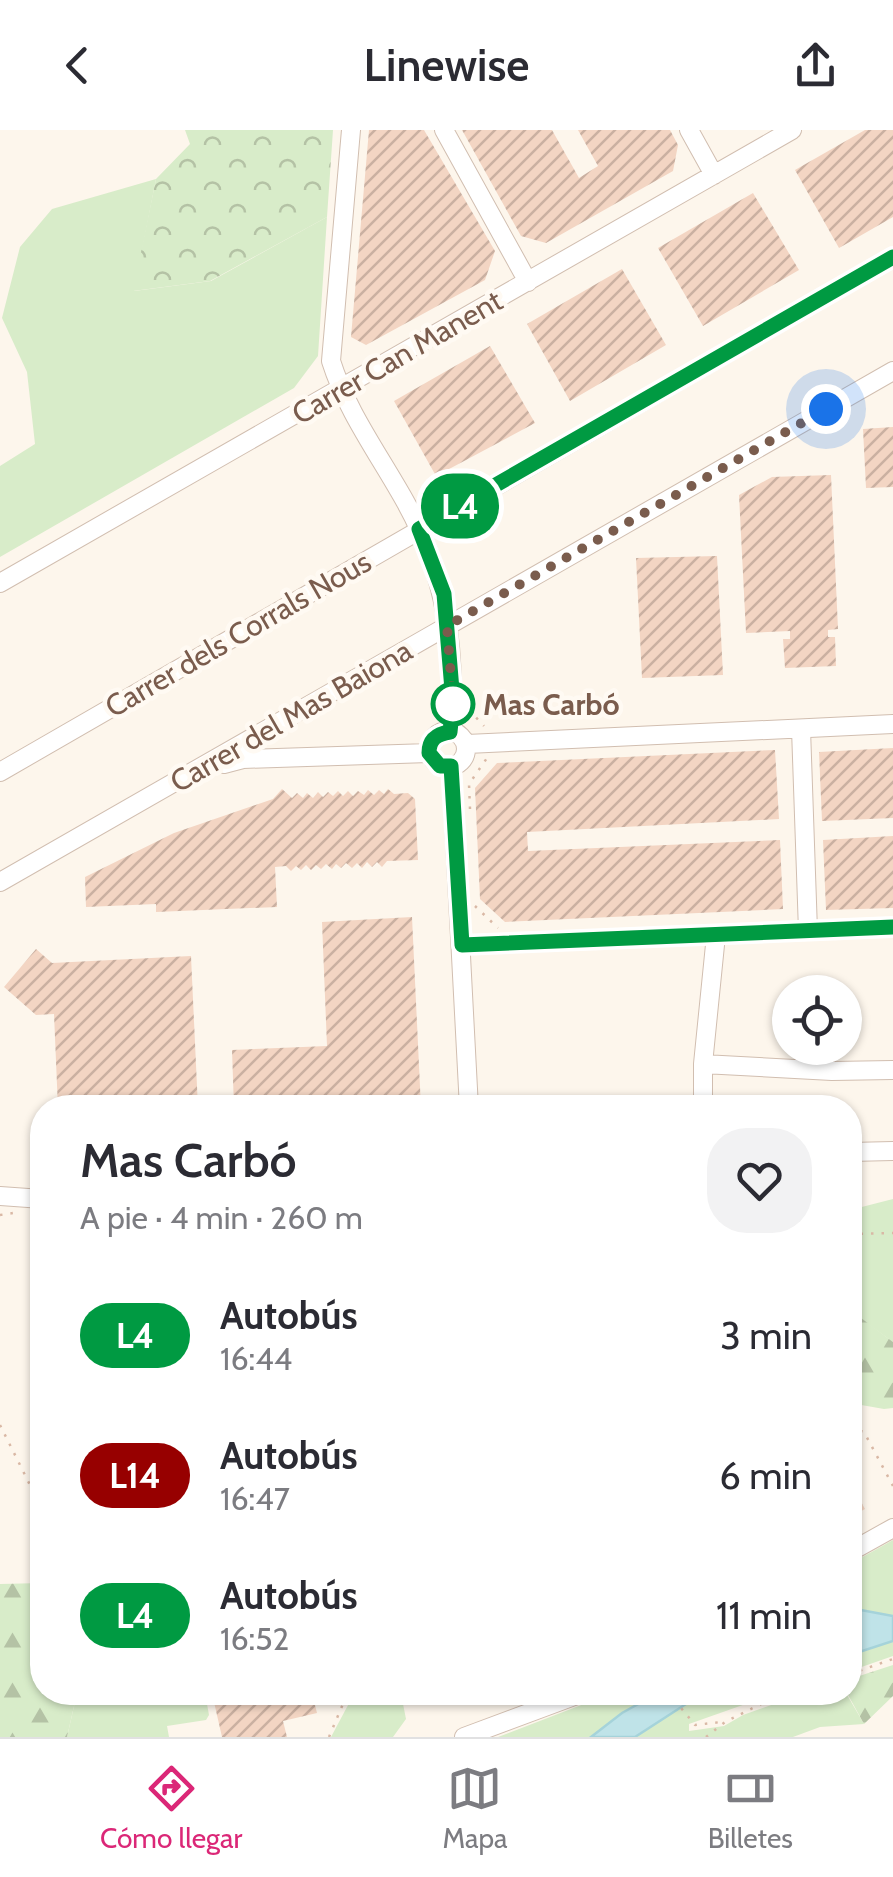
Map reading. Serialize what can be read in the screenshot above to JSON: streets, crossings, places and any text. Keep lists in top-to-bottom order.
{
  "streets": {
    "street": ["Carrer Can Manent", "Carrer dels Corrals Nous", "Carrer del Mas Baiona"]
  },
  "places": ["Mas Carbó"],
  "lines": ["bus line L4"],
  "page": {
    "header": "Linewise",
    "on_map": "L4",
    "heading": ["Mas Carbó", "A pie · 4 min · 260 m"],
    "list": [
      {
        "mark": "L4",
        "name": "Autobús",
        "note": "16:44",
        "value": "3 min"
      },
      {
        "mark": "L14",
        "name": "Autobús",
        "note": "16:47",
        "value": "6 min"
      },
      {
        "mark": "L4",
        "name": "Autobús",
        "note": "16:52",
        "value": "11 min"
      }
    ],
    "tabs": ["Cómo llegar", "Mapa", "Billetes"]
  }
}
